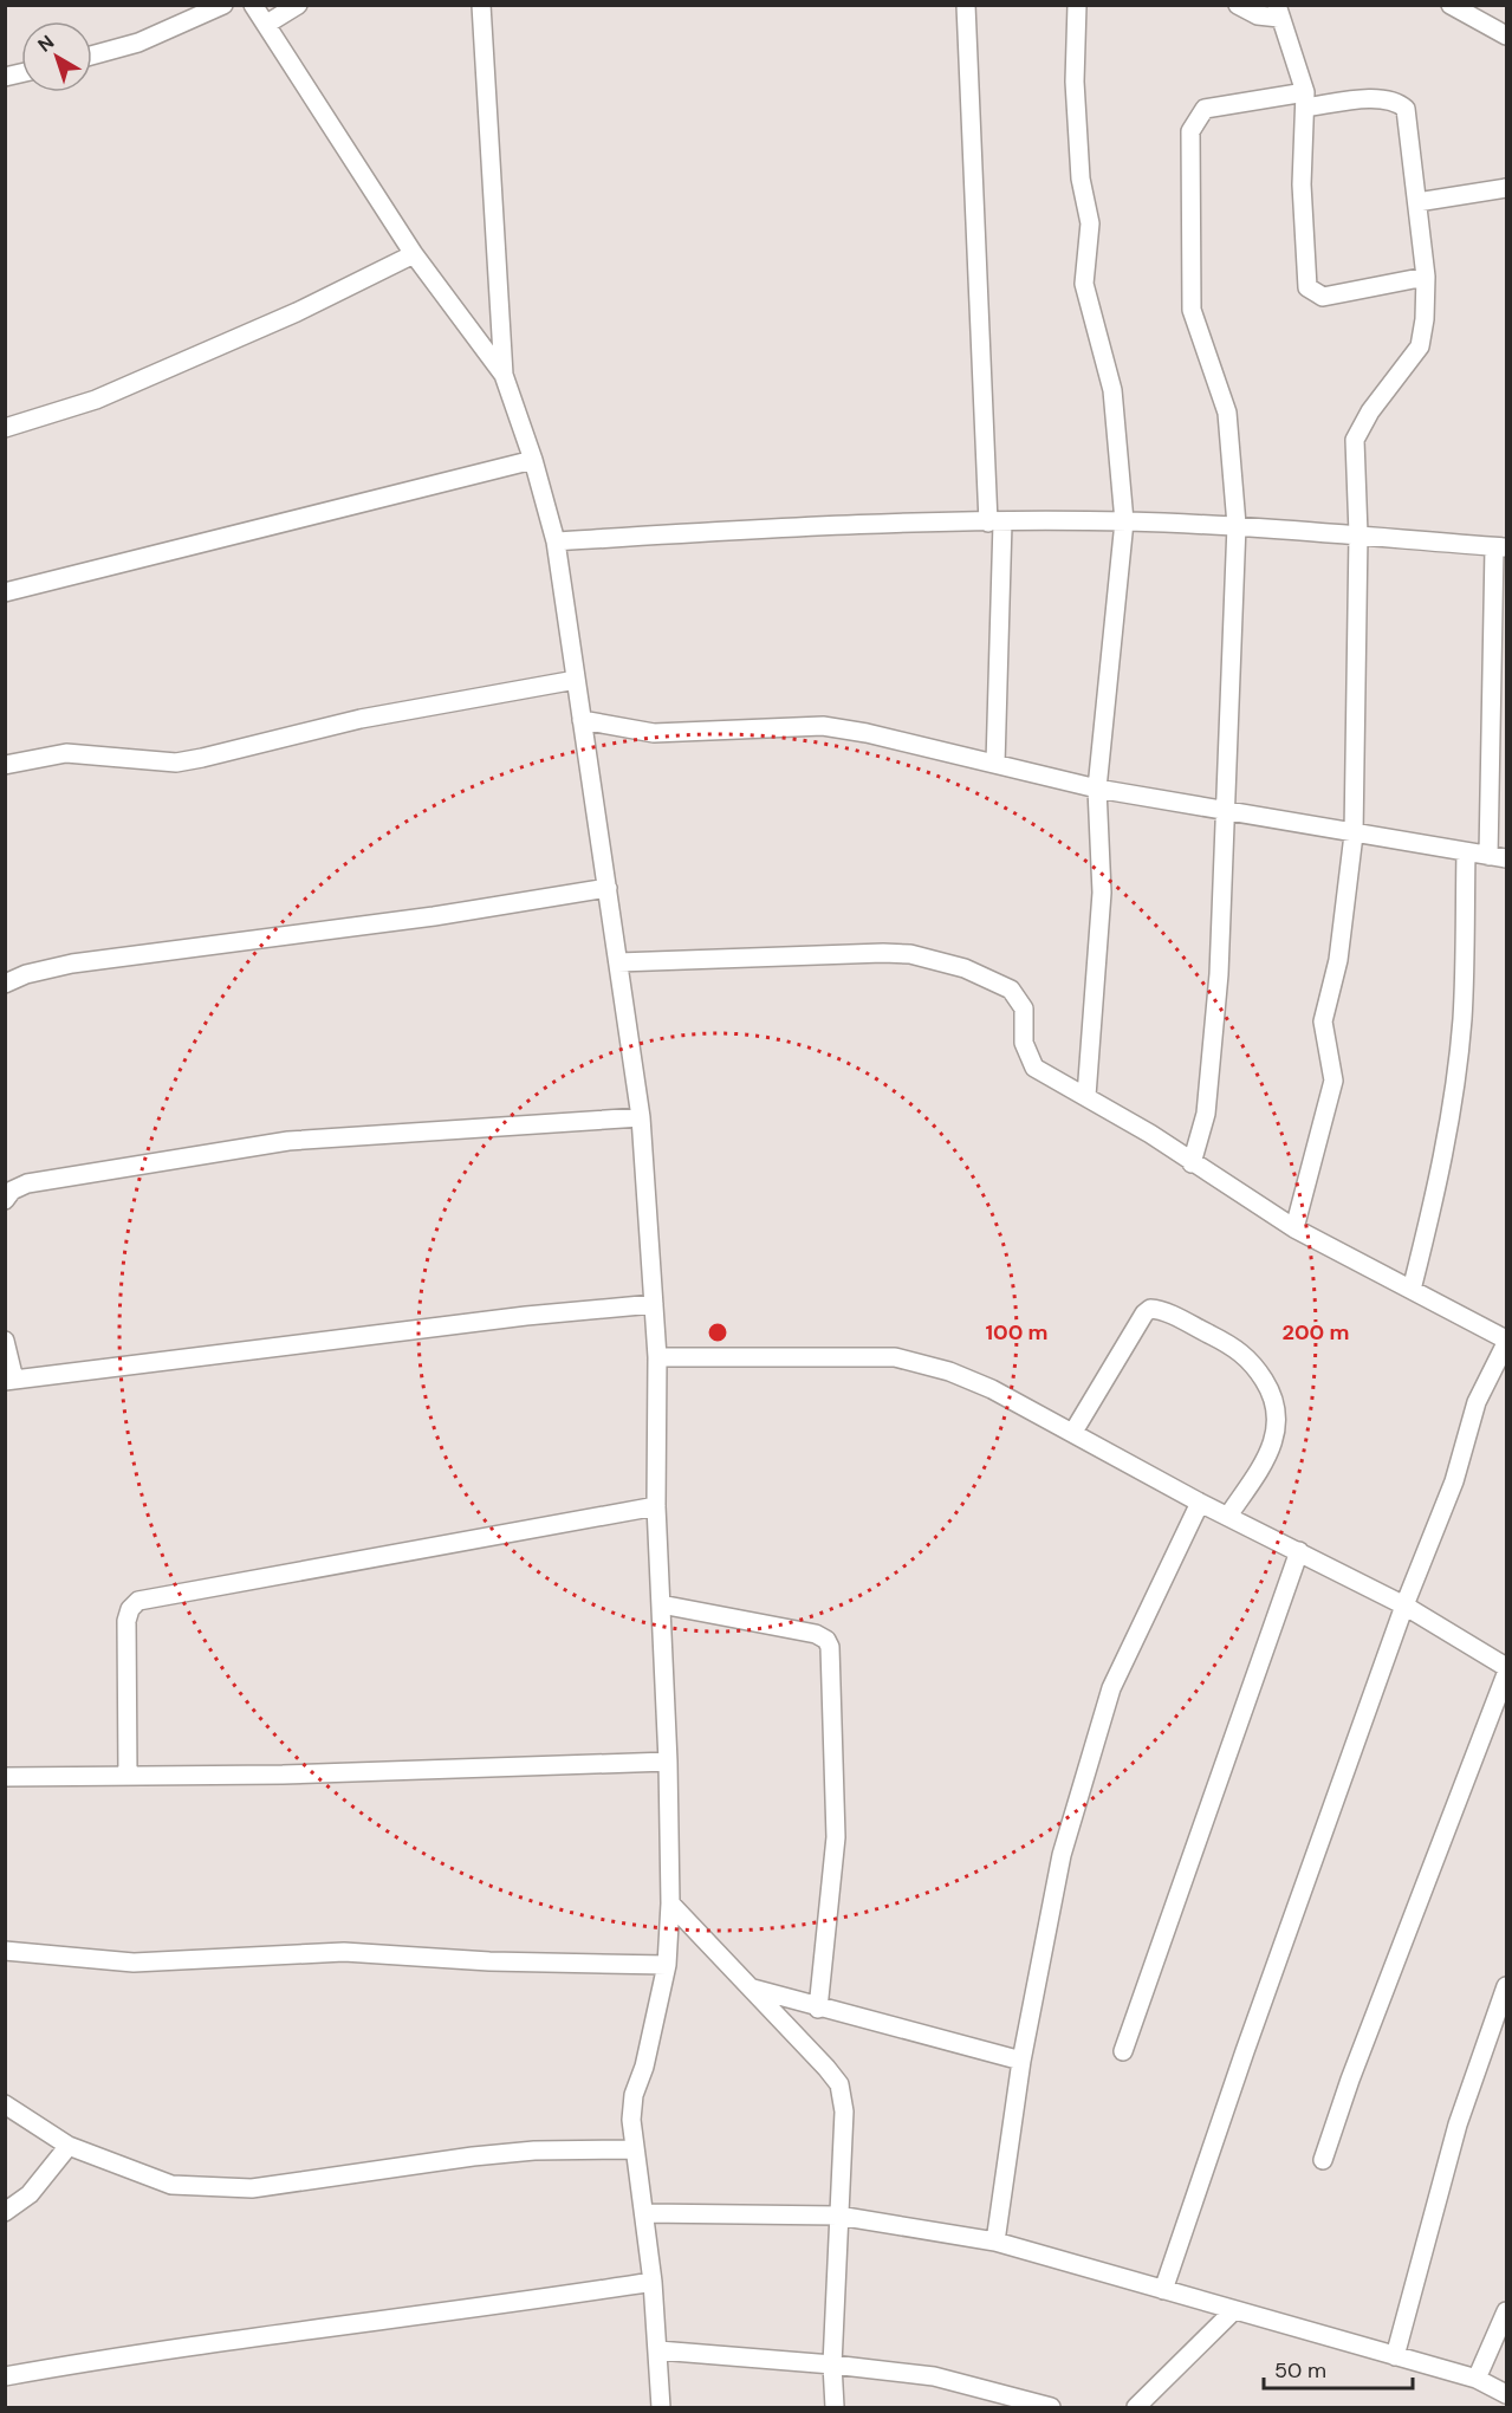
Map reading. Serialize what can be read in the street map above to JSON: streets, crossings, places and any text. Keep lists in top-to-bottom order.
{
  "scale_bar": "50 m",
  "north": "top left",
  "rings": ["100 m", "200 m"]
}
